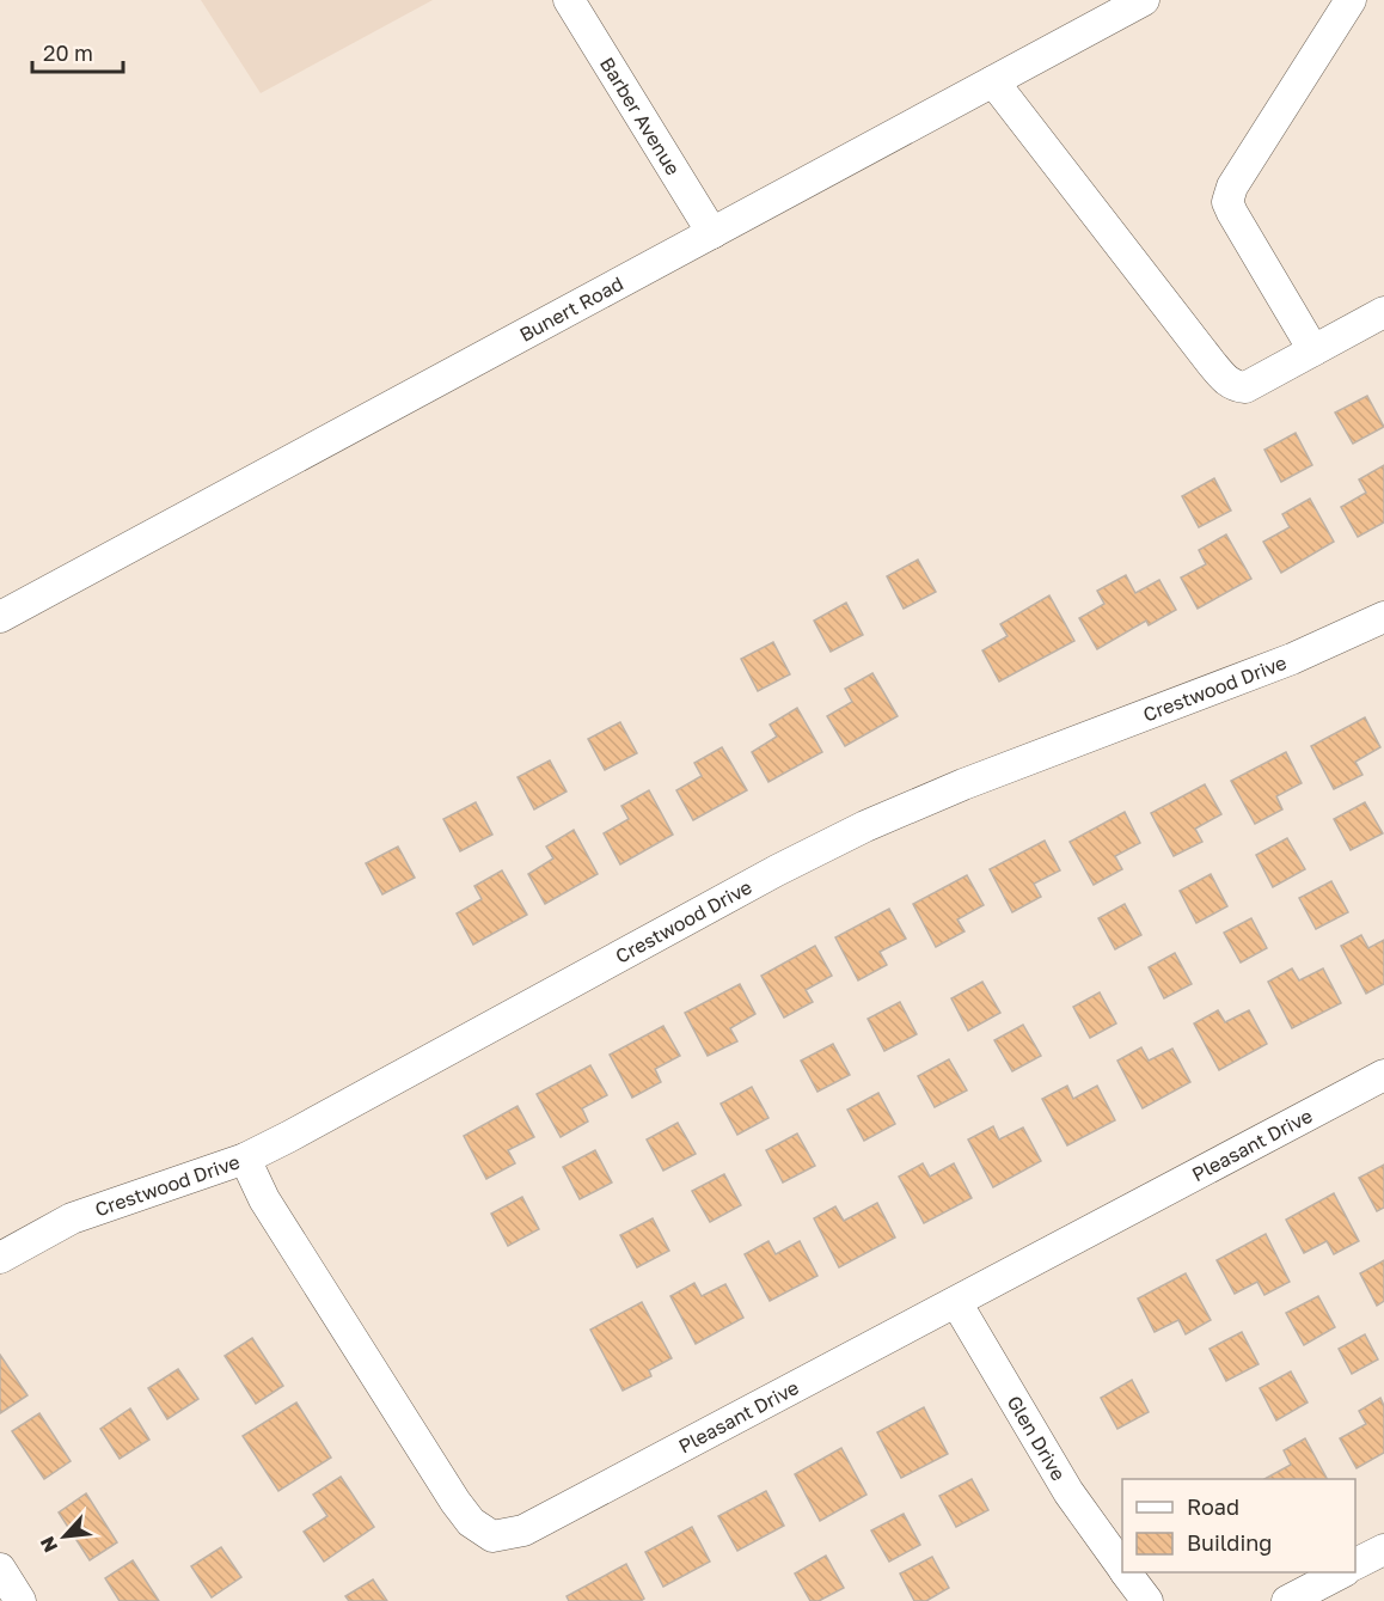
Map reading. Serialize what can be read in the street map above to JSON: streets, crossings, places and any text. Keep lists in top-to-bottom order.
{
  "streets": {
    "street": [
      "Barber Avenue",
      "Bunert Road",
      "Crestwood Drive",
      "Pleasant Drive",
      "Glen Drive"
    ]
  },
  "crossings": [
    ["Barber Avenue", "Bunert Road"],
    ["Crestwood Drive", "Pleasant Drive"],
    ["Pleasant Drive", "Glen Drive"]
  ],
  "legend": ["Road", "Building"],
  "scale_bar": "20 m",
  "north": "bottom left"
}
